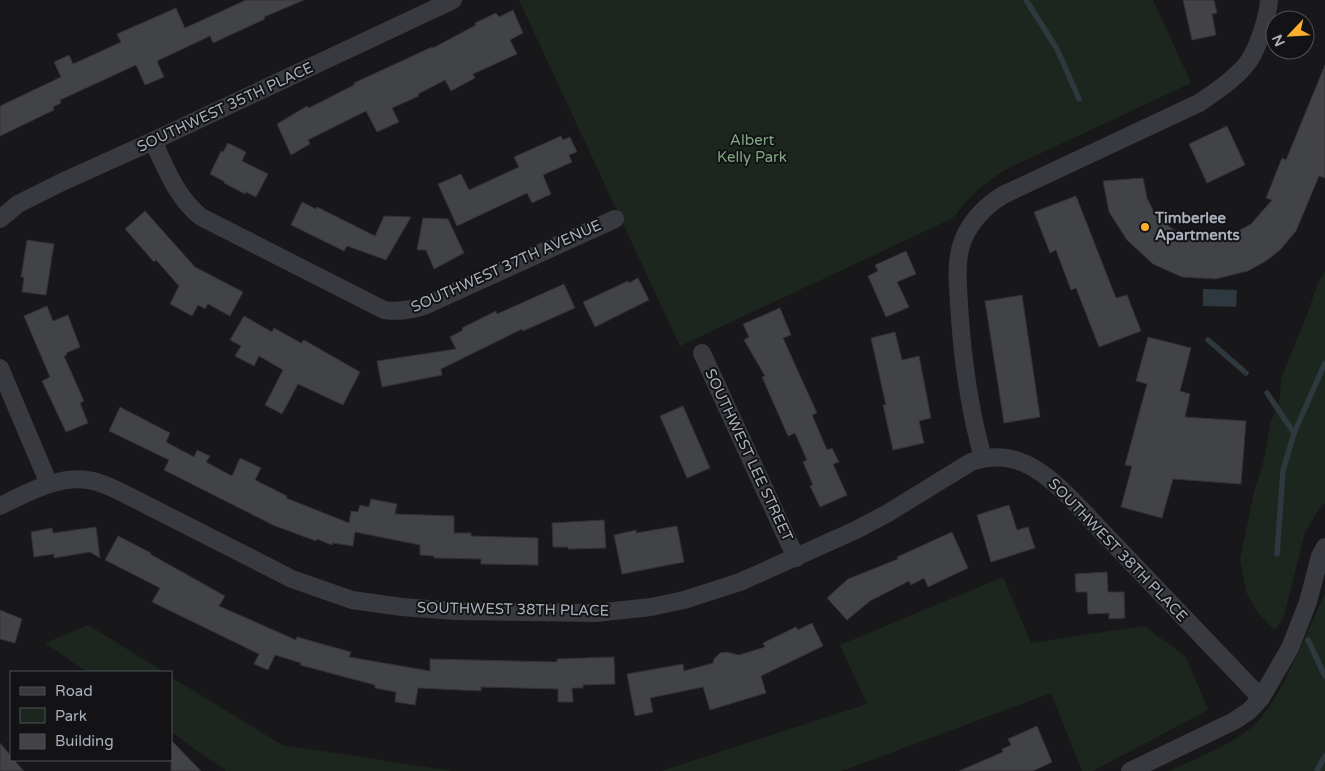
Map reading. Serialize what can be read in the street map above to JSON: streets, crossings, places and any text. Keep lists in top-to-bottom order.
{
  "streets": {
    "street": [
      "SOUTHWEST 35TH PLACE",
      "SOUTHWEST 37TH AVENUE",
      "SOUTHWEST LEE STREET",
      "SOUTHWEST 38TH PLACE"
    ]
  },
  "crossings": [
    ["SOUTHWEST 35TH PLACE", "SOUTHWEST 37TH AVENUE"],
    ["SOUTHWEST LEE STREET", "SOUTHWEST 38TH PLACE"]
  ],
  "parks": ["Albert Kelly Park"],
  "places": ["Timberlee Apartments"],
  "legend": ["Road", "Park", "Building"],
  "north": "bottom left"
}
